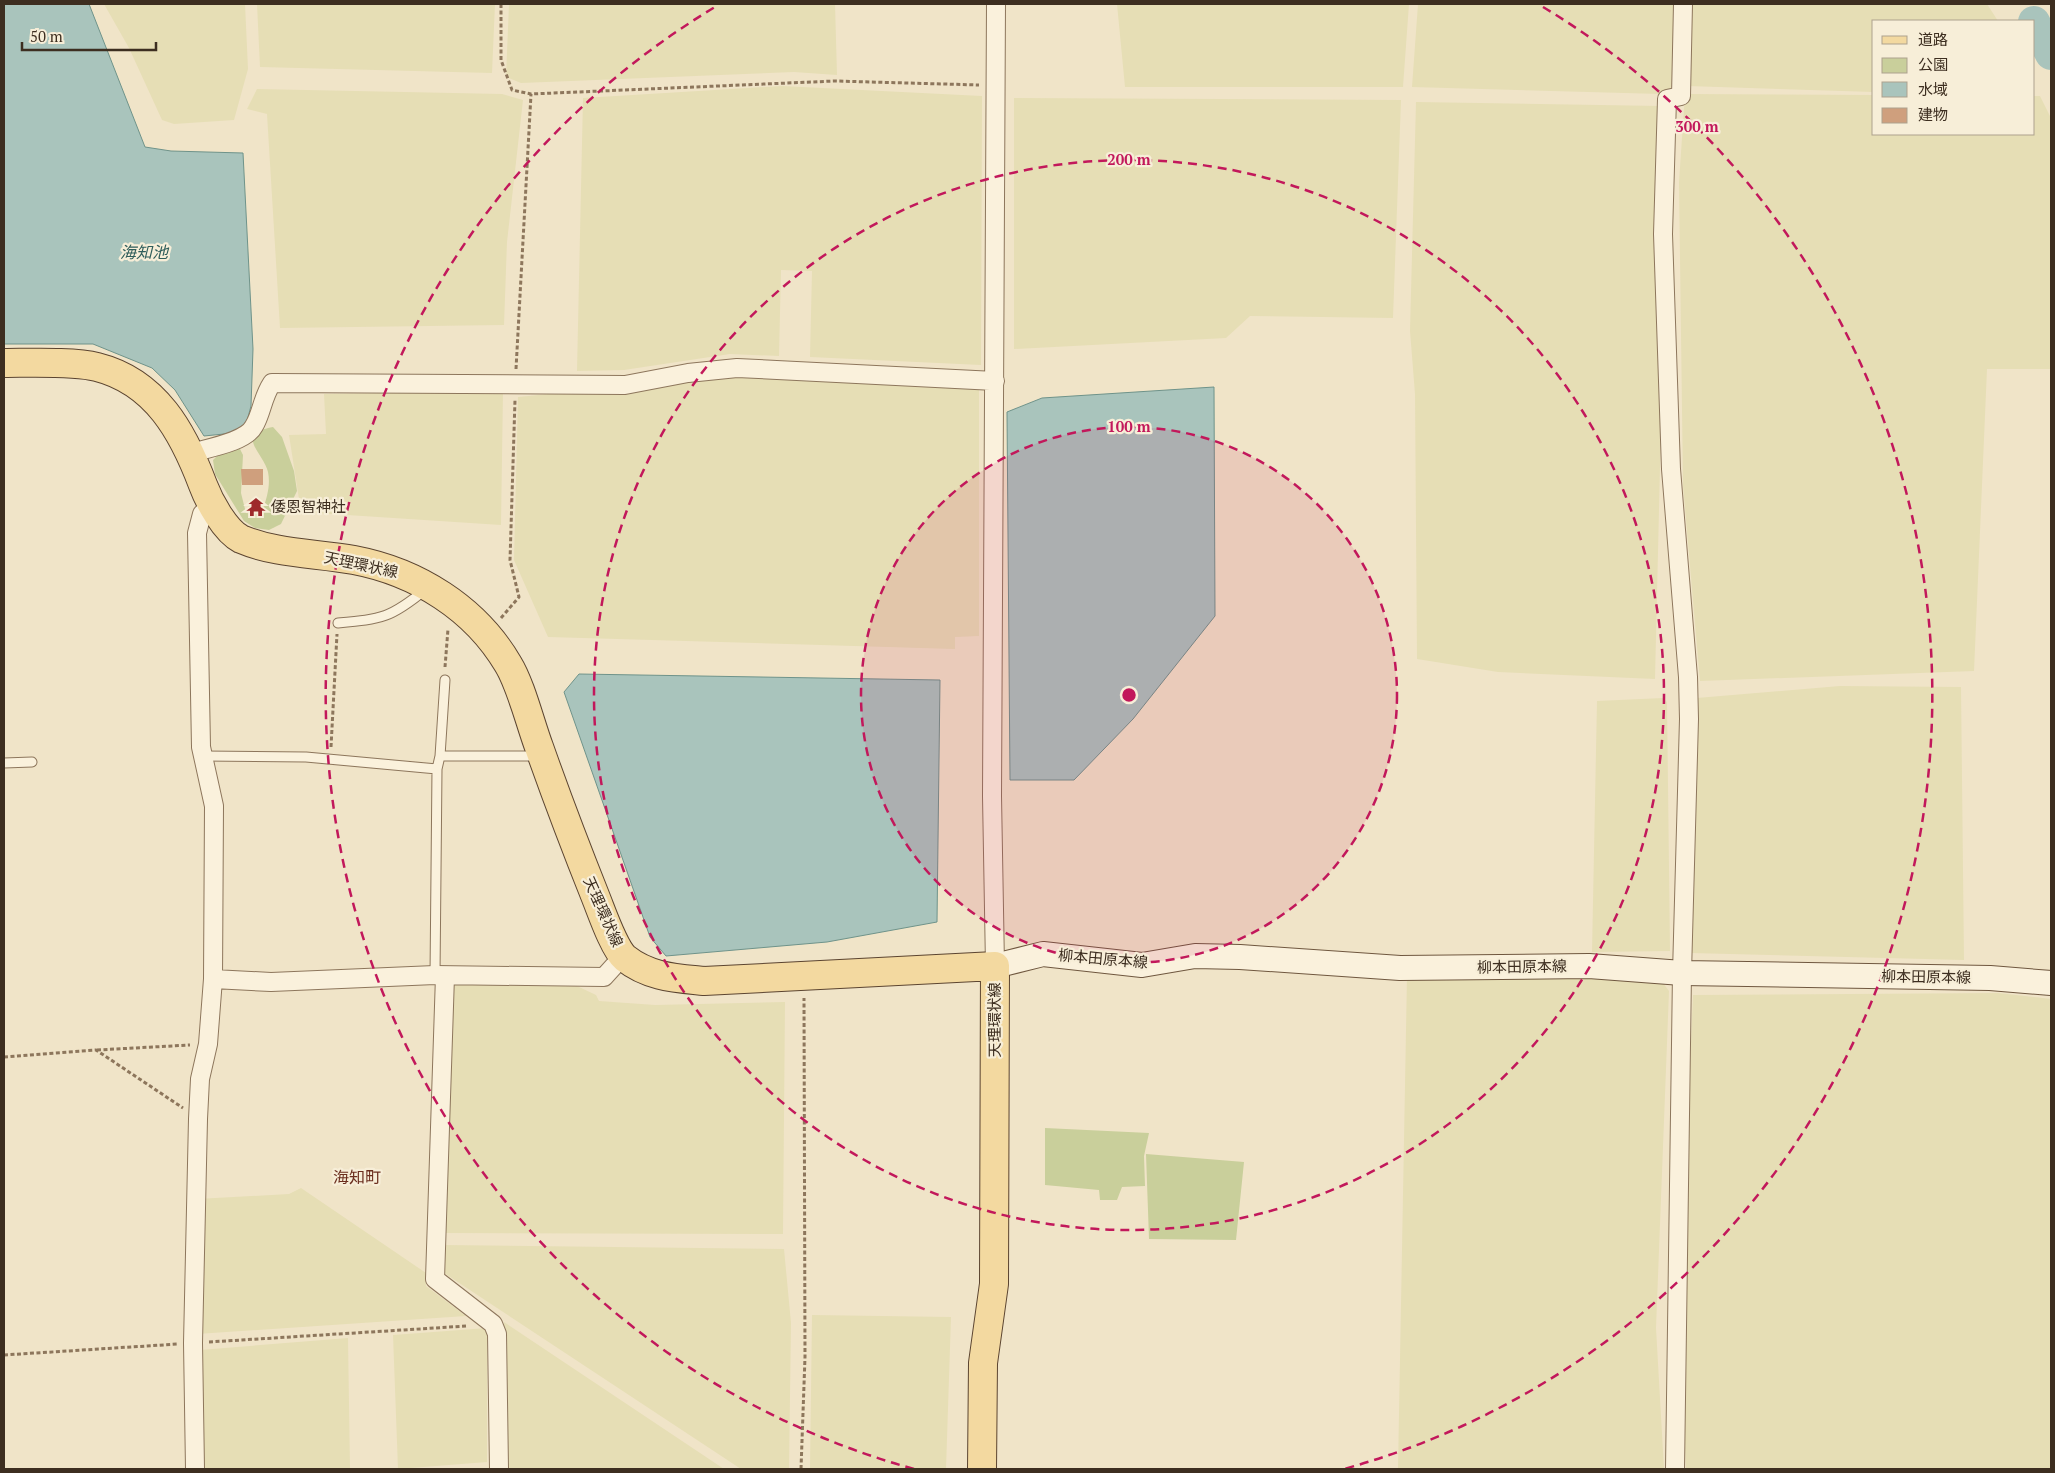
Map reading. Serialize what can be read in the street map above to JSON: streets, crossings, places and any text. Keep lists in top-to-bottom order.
{
  "streets": {
    "main road": ["天理環状線", "柳本田原本線"]
  },
  "crossings": [
    ["天理環状線", "柳本田原本線"]
  ],
  "districts": ["海知町"],
  "water": ["海知池"],
  "places": {
    "temple": ["倭恩智神社"]
  },
  "legend": [
    "道路",
    "公園",
    "水域",
    "建物"
  ],
  "scale_bar": "50 m",
  "rings": ["300 m", "200 m", "100 m"]
}
